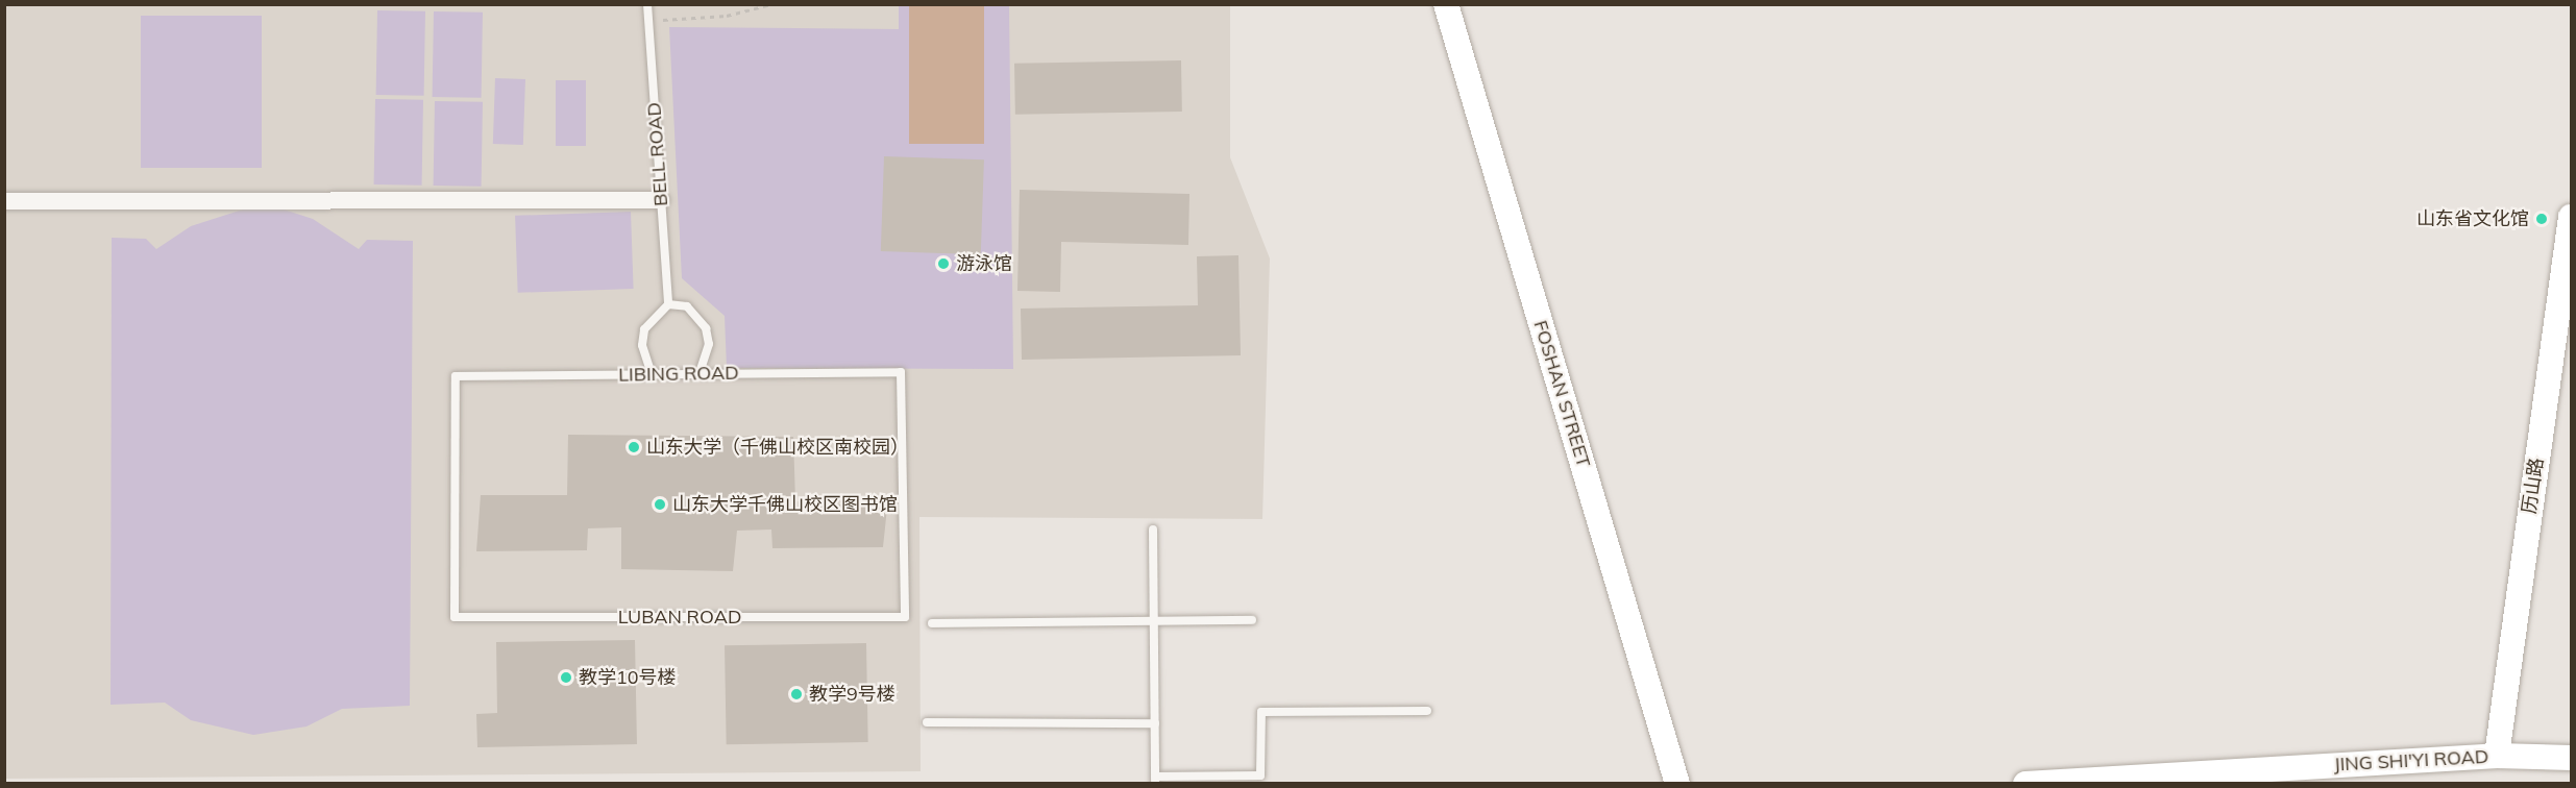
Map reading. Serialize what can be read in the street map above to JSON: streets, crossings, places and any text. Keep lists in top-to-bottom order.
{
  "streets": {
    "street": ["FOSHAN STREET", "历山路", "JING SHI'YI ROAD"],
    "lane": ["BELL ROAD", "LIBING ROAD", "LUBAN ROAD"]
  },
  "crossings": [
    ["BELL ROAD", "LIBING ROAD"],
    ["LIBING ROAD", "LUBAN ROAD"],
    ["历山路", "JING SHI'YI ROAD"]
  ],
  "places": [
    "山东省文化馆",
    "游泳馆",
    "山东大学（千佛山校区南校园）",
    "山东大学千佛山校区图书馆",
    "教学10号楼",
    "教学9号楼"
  ]
}
